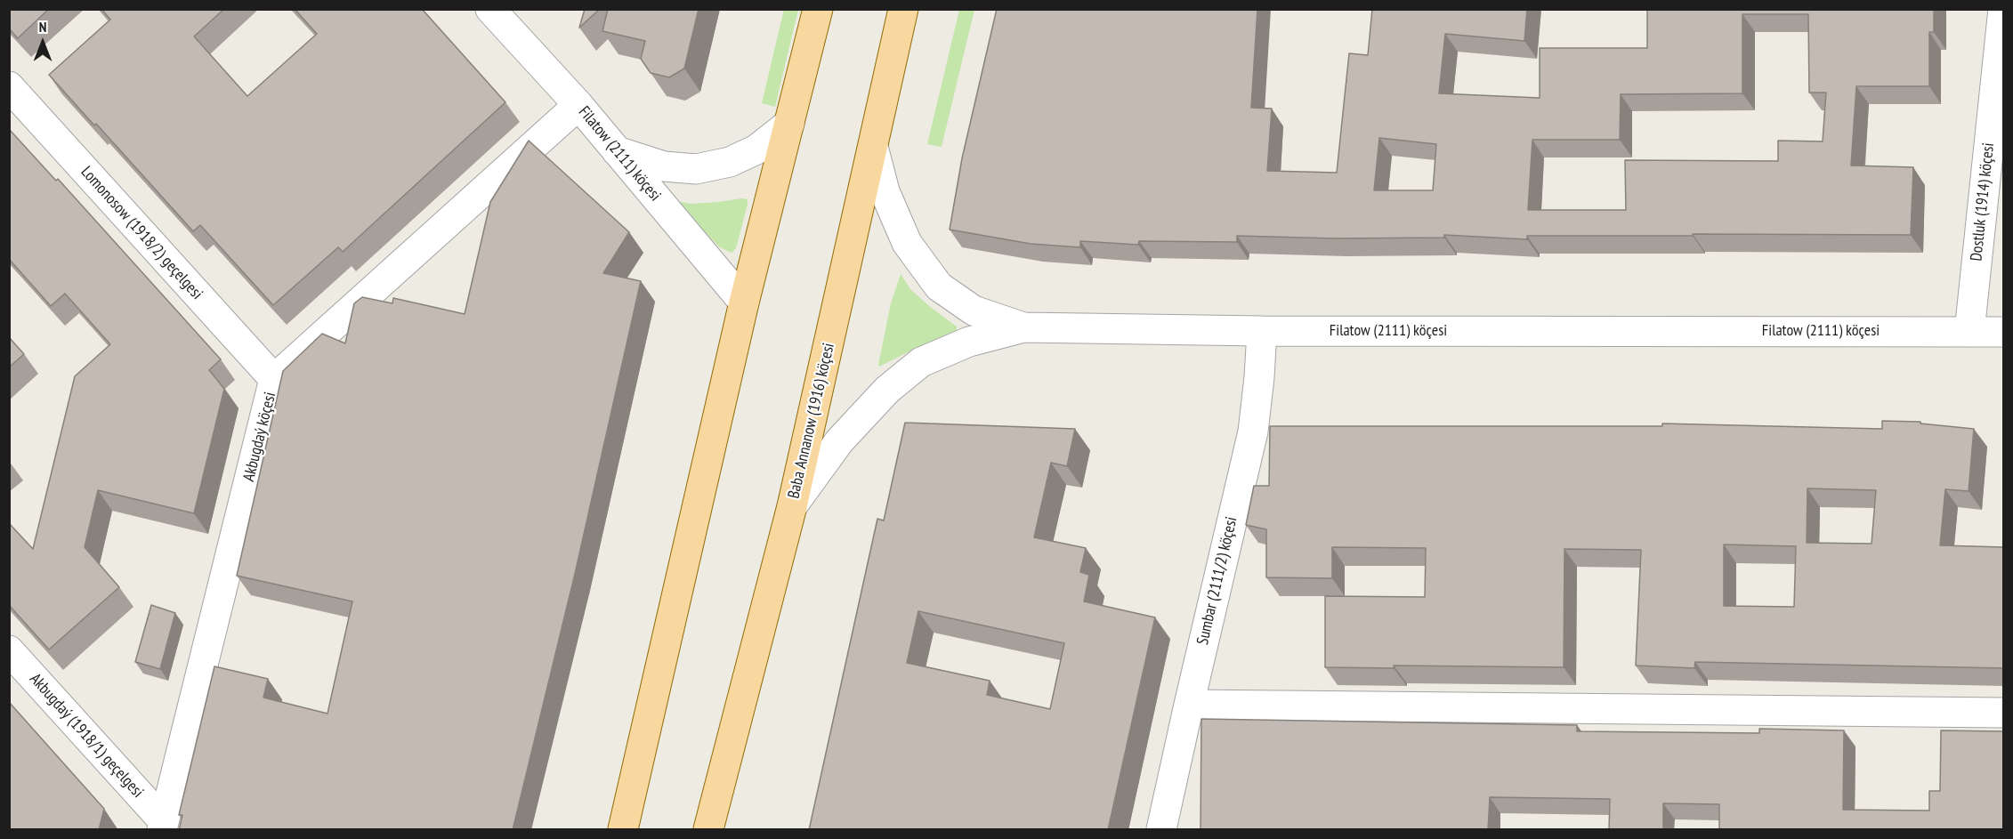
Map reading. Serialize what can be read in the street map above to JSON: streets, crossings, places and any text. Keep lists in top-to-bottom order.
{
  "streets": {
    "main road": ["Baba Annanow (1916) köçesi"],
    "street": [
      "Filatow (2111) köçesi",
      "Dostluk (1914) köçesi",
      "Lomonosow (1918/2) geçelgesi",
      "Akbugdaý köçesi",
      "Sumbar (2111/2) köçesi",
      "Akbugdaý (1918/1) geçelgesi"
    ]
  },
  "crossings": [
    ["Filatow (2111) köçesi", "Dostluk (1914) köçesi"],
    ["Filatow (2111) köçesi", "Baba Annanow (1916) köçesi"],
    ["Filatow (2111) köçesi", "Akbugdaý köçesi"],
    ["Filatow (2111) köçesi", "Sumbar (2111/2) köçesi"],
    ["Lomonosow (1918/2) geçelgesi", "Akbugdaý köçesi"],
    ["Akbugdaý köçesi", "Akbugdaý (1918/1) geçelgesi"]
  ],
  "north": "top"
}
